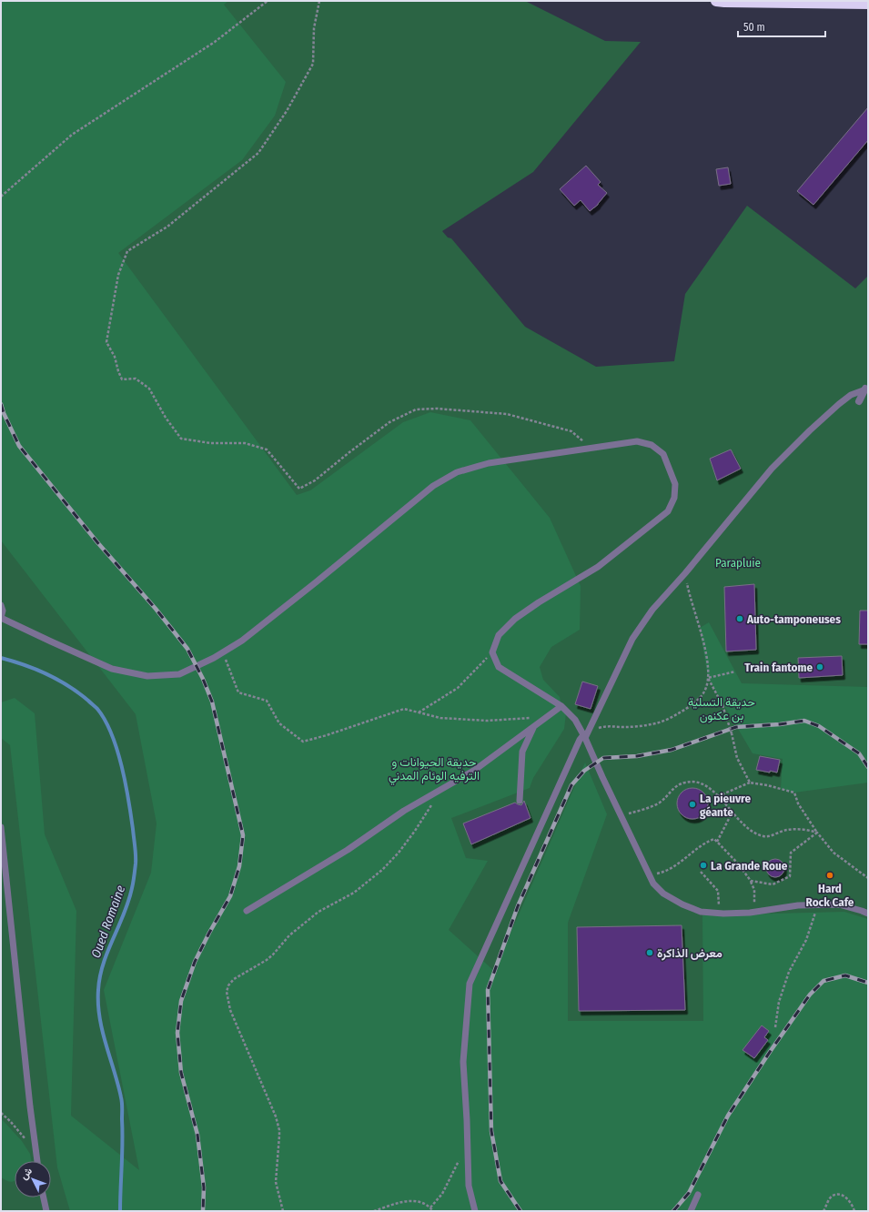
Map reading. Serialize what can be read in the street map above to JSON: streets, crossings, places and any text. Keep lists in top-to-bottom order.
{
  "water": ["Oued Romaine"],
  "parks": ["Parapluie", "حديقة التسلية بن عكنون", "حديقة الحيوانات و الترفيه الوئام المدني"],
  "places": [
    "Auto-tamponeuses",
    "Train fantome",
    "La pieuvre géante",
    "La Grande Roue",
    "Hard Rock Cafe",
    "معرض الذاكرة"
  ],
  "scale_bar": "50 m",
  "north": "top left"
}
